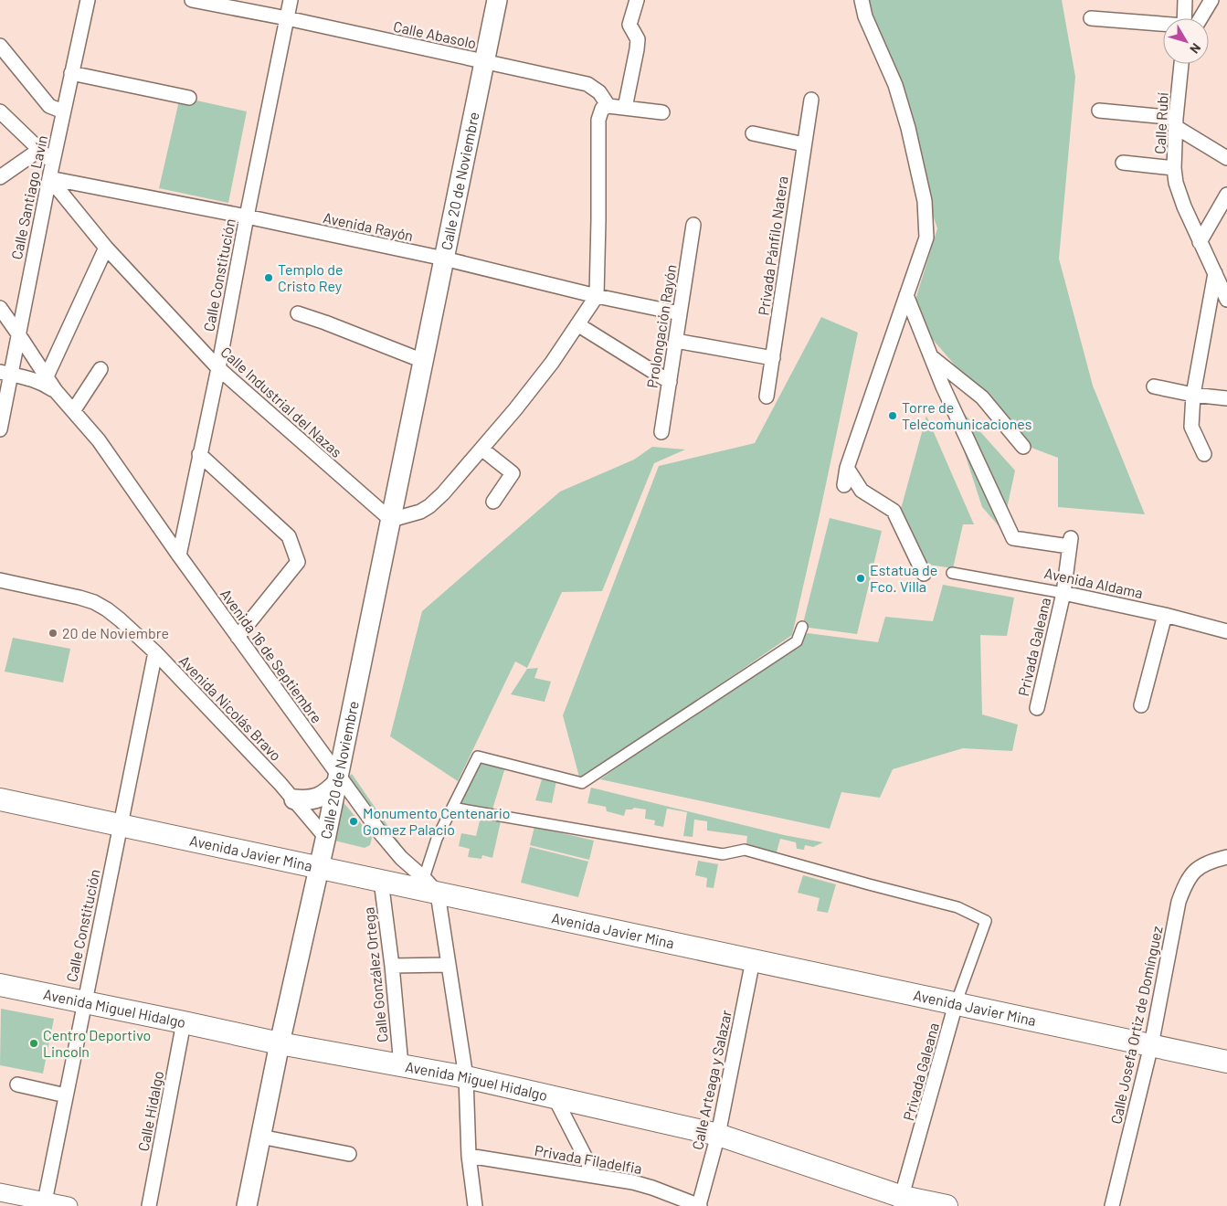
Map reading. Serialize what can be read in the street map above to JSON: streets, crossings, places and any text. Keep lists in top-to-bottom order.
{
  "streets": {
    "main road": ["Calle 20 de Noviembre", "Avenida Javier Mina", "Avenida Miguel Hidalgo"],
    "street": [
      "Calle Abasolo",
      "Calle Rubí",
      "Calle Santiago Lavín",
      "Avenida Rayón",
      "Privada Pánfilo Natera",
      "Calle Constitución",
      "Prolongación Rayón",
      "Calle Industrial del Nazas",
      "Avenida Aldama",
      "Privada Galeana",
      "Avenida 16 de Septiembre",
      "Avenida Nicolás Bravo",
      "Calle González Ortega",
      "Calle Josefa Ortiz de Domínguez",
      "Calle Arteaga y Salazar",
      "Calle Hidalgo",
      "Privada Filadelfia"
    ]
  },
  "crossings": [
    ["Calle Abasolo", "Calle 20 de Noviembre"],
    ["Calle Abasolo", "Calle Constitución"],
    ["Calle 20 de Noviembre", "Avenida Rayón"],
    ["Calle 20 de Noviembre", "Calle Industrial del Nazas"],
    ["Calle 20 de Noviembre", "Avenida 16 de Septiembre"],
    ["Calle 20 de Noviembre", "Avenida Nicolás Bravo"],
    ["Calle 20 de Noviembre", "Avenida Javier Mina"],
    ["Calle 20 de Noviembre", "Avenida Miguel Hidalgo"],
    ["Calle Santiago Lavín", "Avenida Rayón"],
    ["Calle Santiago Lavín", "Calle Industrial del Nazas"],
    ["Calle Santiago Lavín", "Avenida 16 de Septiembre"],
    ["Avenida Rayón", "Calle Constitución"],
    ["Avenida Rayón", "Prolongación Rayón"],
    ["Avenida Rayón", "Calle Industrial del Nazas"],
    ["Calle Constitución", "Calle Industrial del Nazas"],
    ["Calle Constitución", "Avenida 16 de Septiembre"],
    ["Calle Constitución", "Avenida Nicolás Bravo"],
    ["Calle Constitución", "Avenida Javier Mina"],
    ["Calle Constitución", "Avenida Miguel Hidalgo"],
    ["Avenida Aldama", "Privada Galeana"],
    ["Privada Galeana", "Avenida Javier Mina"],
    ["Privada Galeana", "Avenida Miguel Hidalgo"],
    ["Avenida 16 de Septiembre", "Avenida Javier Mina"],
    ["Avenida Javier Mina", "Calle González Ortega"],
    ["Avenida Javier Mina", "Calle Josefa Ortiz de Domínguez"],
    ["Avenida Javier Mina", "Calle Arteaga y Salazar"],
    ["Calle González Ortega", "Avenida Miguel Hidalgo"],
    ["Avenida Miguel Hidalgo", "Calle Arteaga y Salazar"],
    ["Avenida Miguel Hidalgo", "Calle Hidalgo"],
    ["Calle Arteaga y Salazar", "Privada Filadelfia"]
  ],
  "places": [
    "Templo de Cristo Rey",
    "Torre de Telecomunicaciones",
    "Estatua de Fco. Villa",
    "20 de Noviembre",
    "Monumento Centenario Gomez Palacio",
    "Centro Deportivo Lincoln"
  ],
  "north": "bottom right"
}
